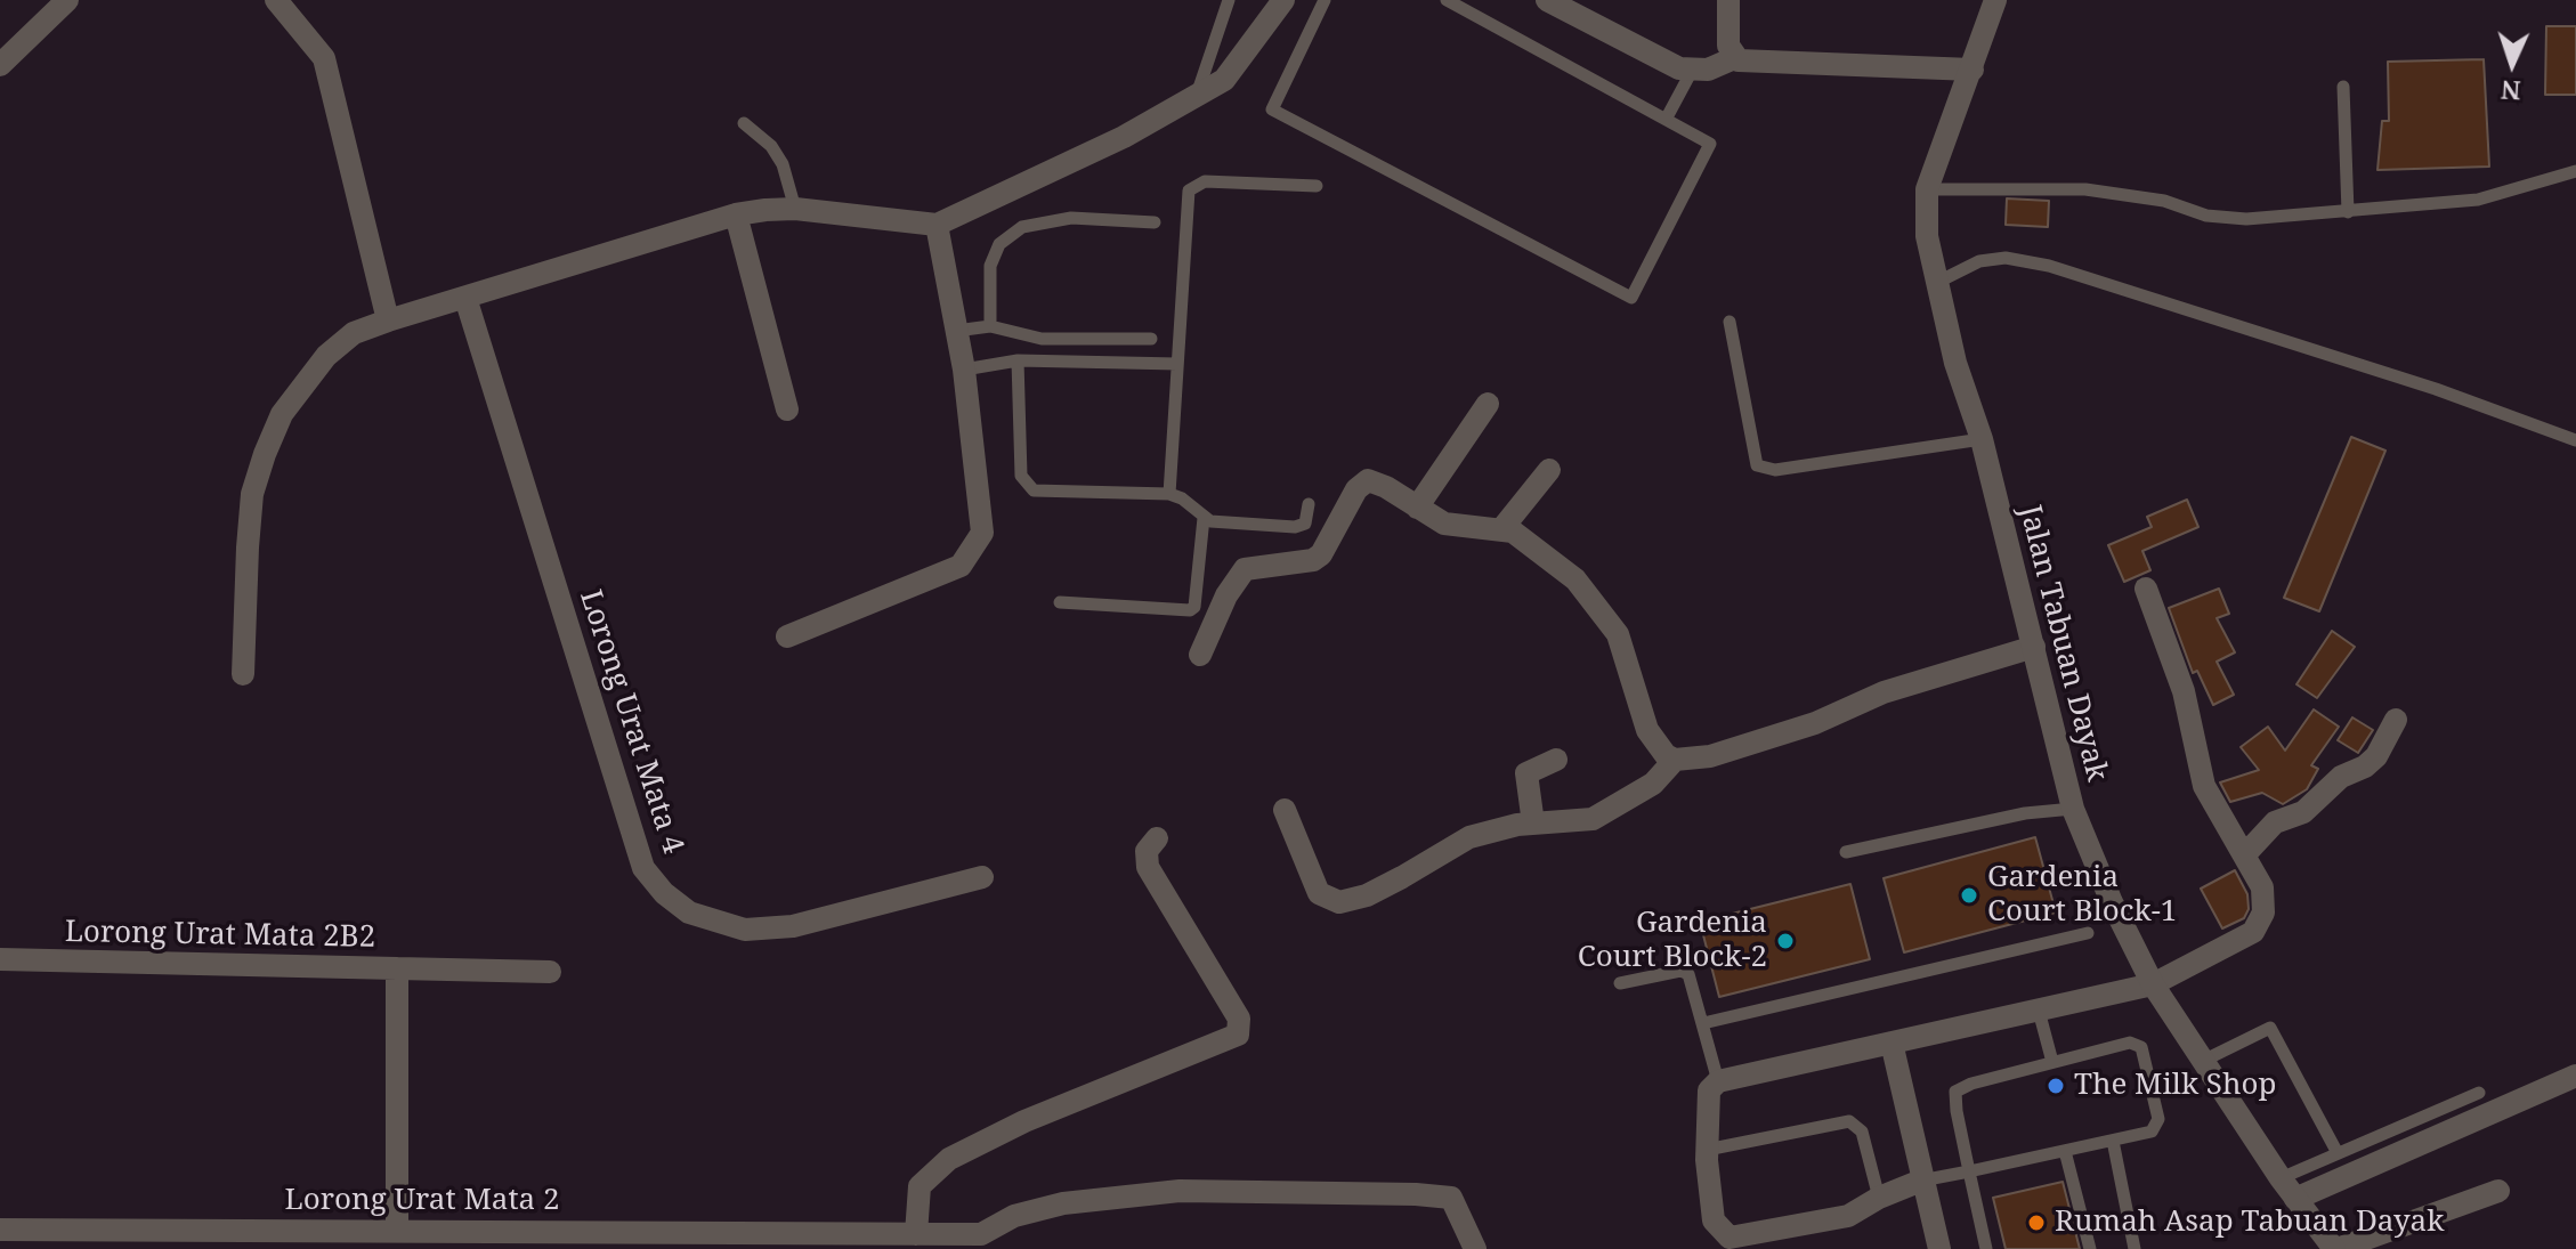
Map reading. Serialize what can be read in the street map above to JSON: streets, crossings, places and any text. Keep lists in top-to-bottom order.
{
  "streets": {
    "street": [
      "Jalan Tabuan Dayak",
      "Lorong Urat Mata 4",
      "Lorong Urat Mata 2B2",
      "Lorong Urat Mata 2"
    ]
  },
  "crossings": [
    ["Lorong Urat Mata 2B2", "Lorong Urat Mata 2"]
  ],
  "places": [
    "Gardenia Court Block-1",
    "Gardenia Court Block-2",
    "The Milk Shop",
    "Rumah Asap Tabuan Dayak"
  ],
  "north": "bottom"
}
